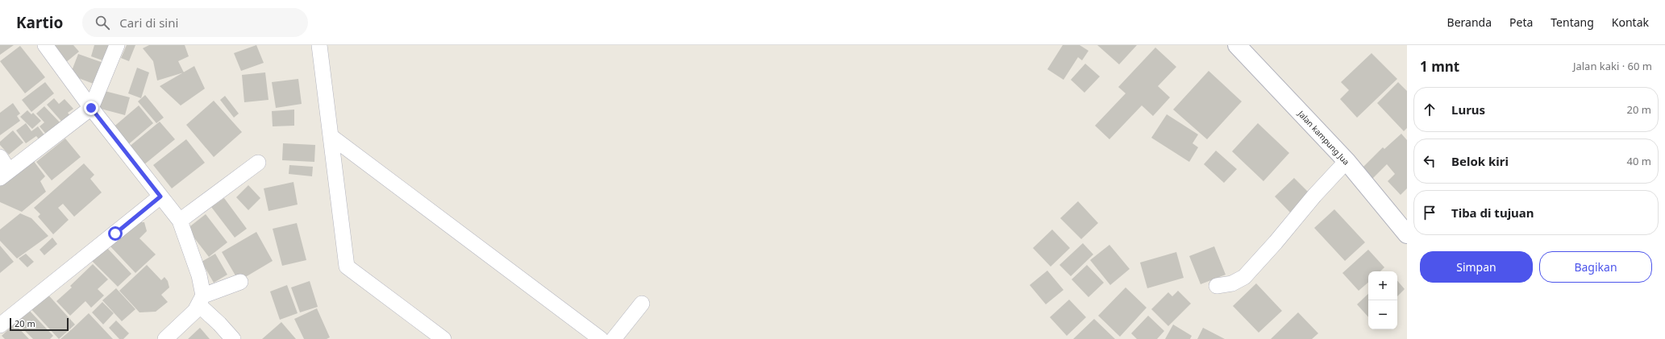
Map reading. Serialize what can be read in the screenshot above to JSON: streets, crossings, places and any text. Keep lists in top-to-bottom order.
{
  "streets": {
    "street": ["Jalan kampung Jua"]
  },
  "scale_bar": "20 m",
  "page": {
    "header": "Kartio",
    "search": "Cari di sini",
    "nav": [
      "Beranda",
      "Peta",
      "Tentang",
      "Kontak"
    ],
    "heading": ["1 mnt", "Jalan kaki · 60 m"],
    "list": [
      ["Lurus", "20 m"],
      ["Belok kiri", "40 m"],
      "Tiba di tujuan"
    ],
    "buttons": ["Simpan", "Bagikan"],
    "map_buttons": ["+", "−"],
    "scale": "20 m"
  }
}
